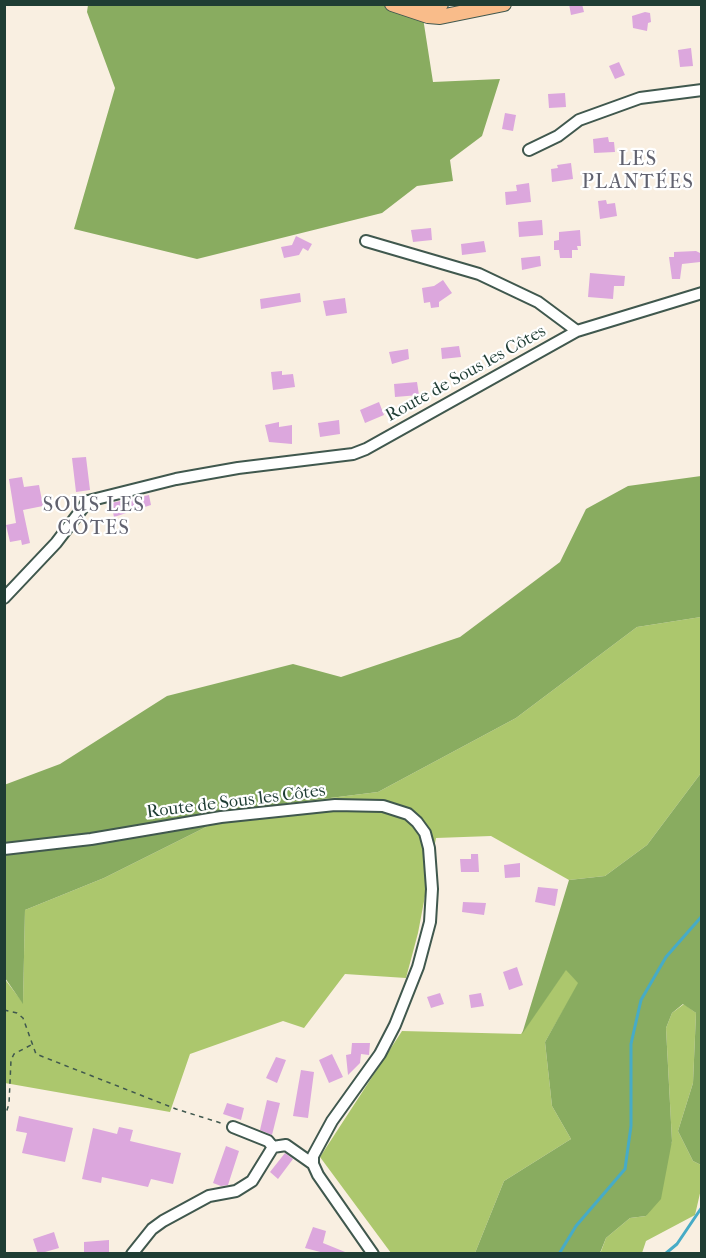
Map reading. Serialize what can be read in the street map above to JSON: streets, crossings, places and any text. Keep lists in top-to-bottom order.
{
  "streets": {
    "street": ["Route de Sous les Côtes"]
  },
  "districts": ["LES PLANTÉES", "SOUS LES CÔTES"]
}
